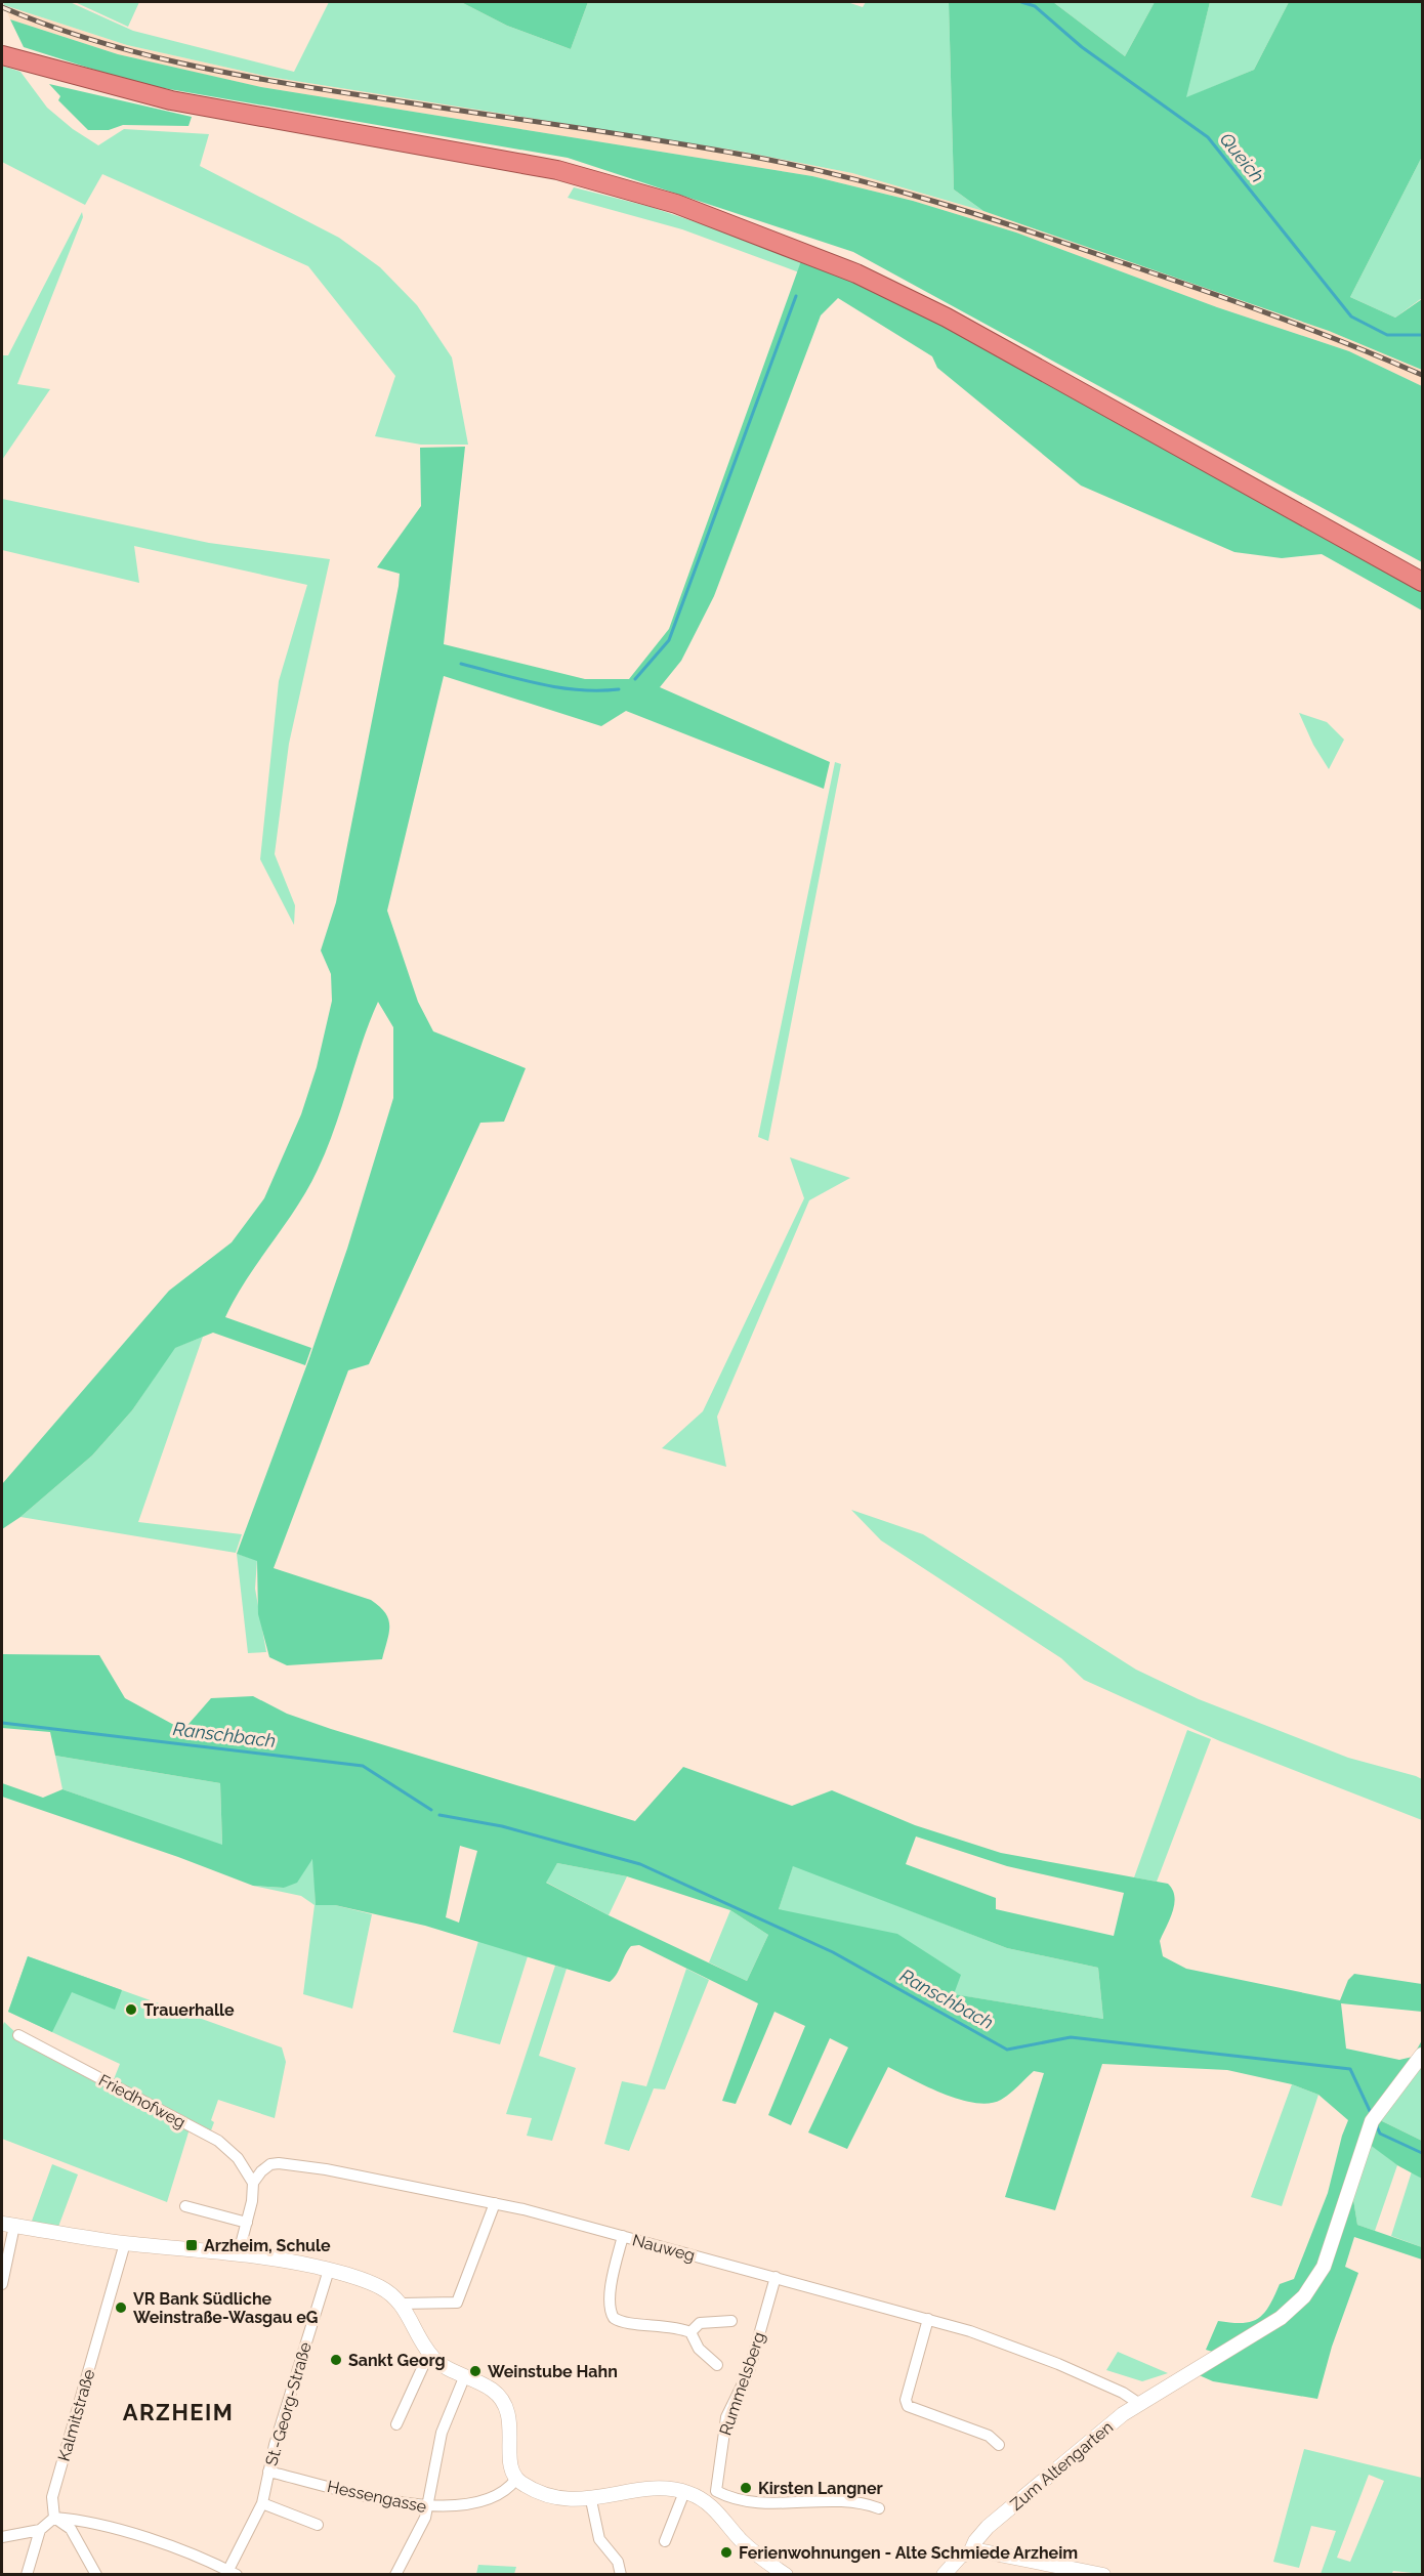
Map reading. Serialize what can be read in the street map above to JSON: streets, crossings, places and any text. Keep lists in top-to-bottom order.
{
  "streets": {
    "street": [
      "Friedhofweg",
      "Nauweg",
      "Rummelsberg",
      "St.-Georg-Straße",
      "Kalmitstraße",
      "Zum Altengarten",
      "Hessengasse"
    ]
  },
  "crossings": [
    ["Friedhofweg", "Nauweg"],
    ["Nauweg", "Rummelsberg"],
    ["Nauweg", "Zum Altengarten"],
    ["St.-Georg-Straße", "Hessengasse"]
  ],
  "districts": ["ARZHEIM"],
  "water": ["Queich", "Ranschbach"],
  "places": {
    "other": [
      "Trauerhalle",
      "VR Bank Südliche Weinstraße-Wasgau eG",
      "Sankt Georg",
      "Weinstube Hahn",
      "Kirsten Langner",
      "Ferienwohnungen - Alte Schmiede Arzheim"
    ],
    "transit": ["Arzheim, Schule"]
  }
}
